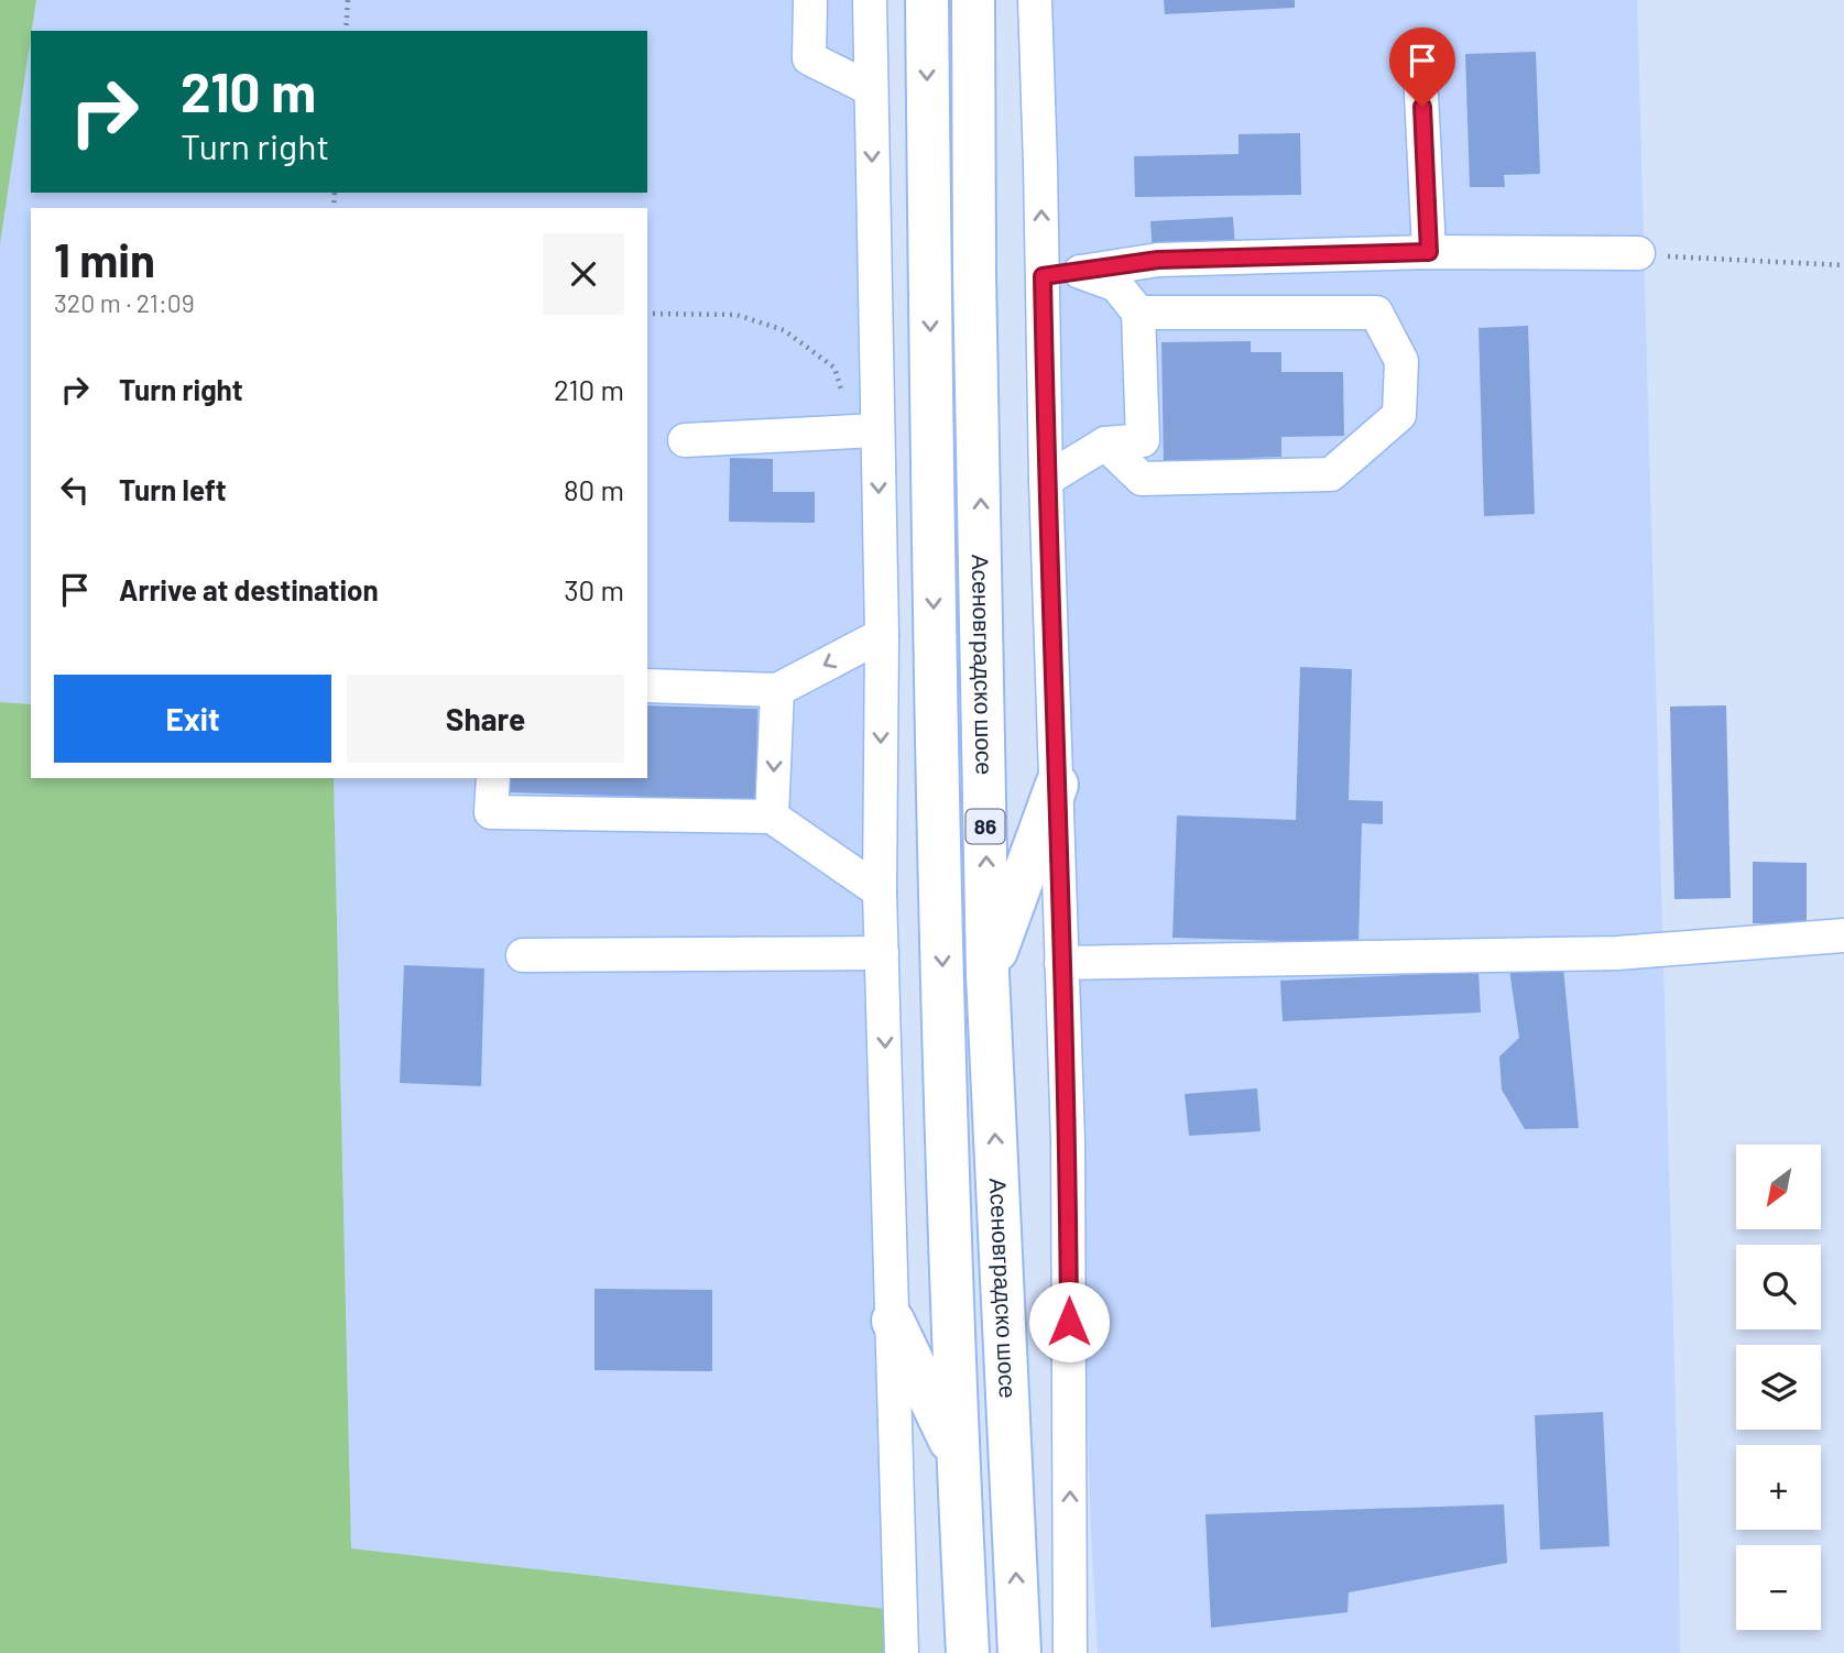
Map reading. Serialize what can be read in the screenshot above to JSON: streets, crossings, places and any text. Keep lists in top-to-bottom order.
{
  "streets": {
    "highway": ["Асеновградско шосе", "86"]
  },
  "north": "bottom left",
  "page": {
    "turn": ["210 m", "Turn right"],
    "heading": ["1 min", "320 m · 21:09"],
    "list": [
      {
        "name": "Turn right",
        "value": "210 m"
      },
      {
        "name": "Turn left",
        "value": "80 m"
      },
      {
        "name": "Arrive at destination",
        "value": "30 m"
      }
    ],
    "buttons": ["Exit", "Share"],
    "map_buttons": ["+", "−"]
  }
}
